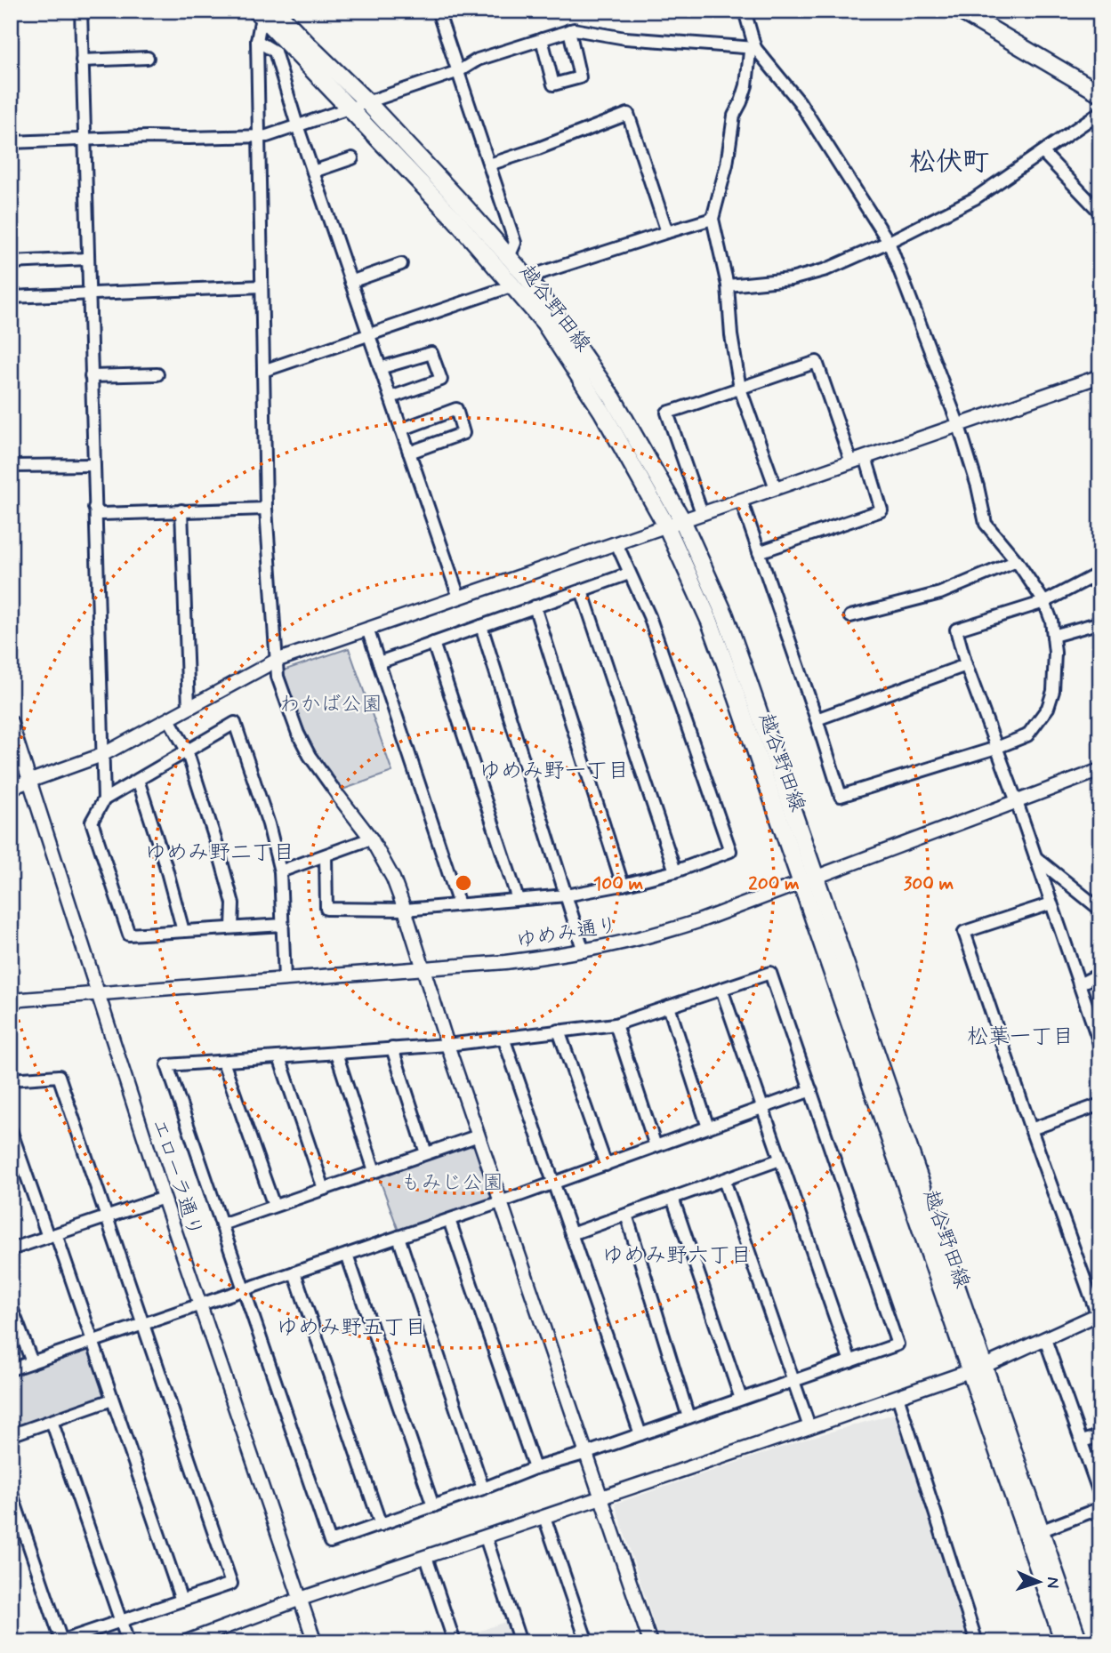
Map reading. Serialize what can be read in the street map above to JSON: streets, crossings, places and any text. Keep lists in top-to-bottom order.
{
  "streets": {
    "main road": ["越谷野田線"],
    "street": ["ゆめみ通り", "エローラ通り"]
  },
  "crossings": [
    ["越谷野田線", "ゆめみ通り"],
    ["ゆめみ通り", "エローラ通り"]
  ],
  "districts": [
    "松伏町",
    "ゆめみ野一丁目",
    "ゆめみ野二丁目",
    "松葉一丁目",
    "ゆめみ野六丁目",
    "ゆめみ野五丁目"
  ],
  "parks": ["わかば公園", "もみじ公園"],
  "north": "right",
  "rings": ["100 m", "200 m", "300 m"]
}
